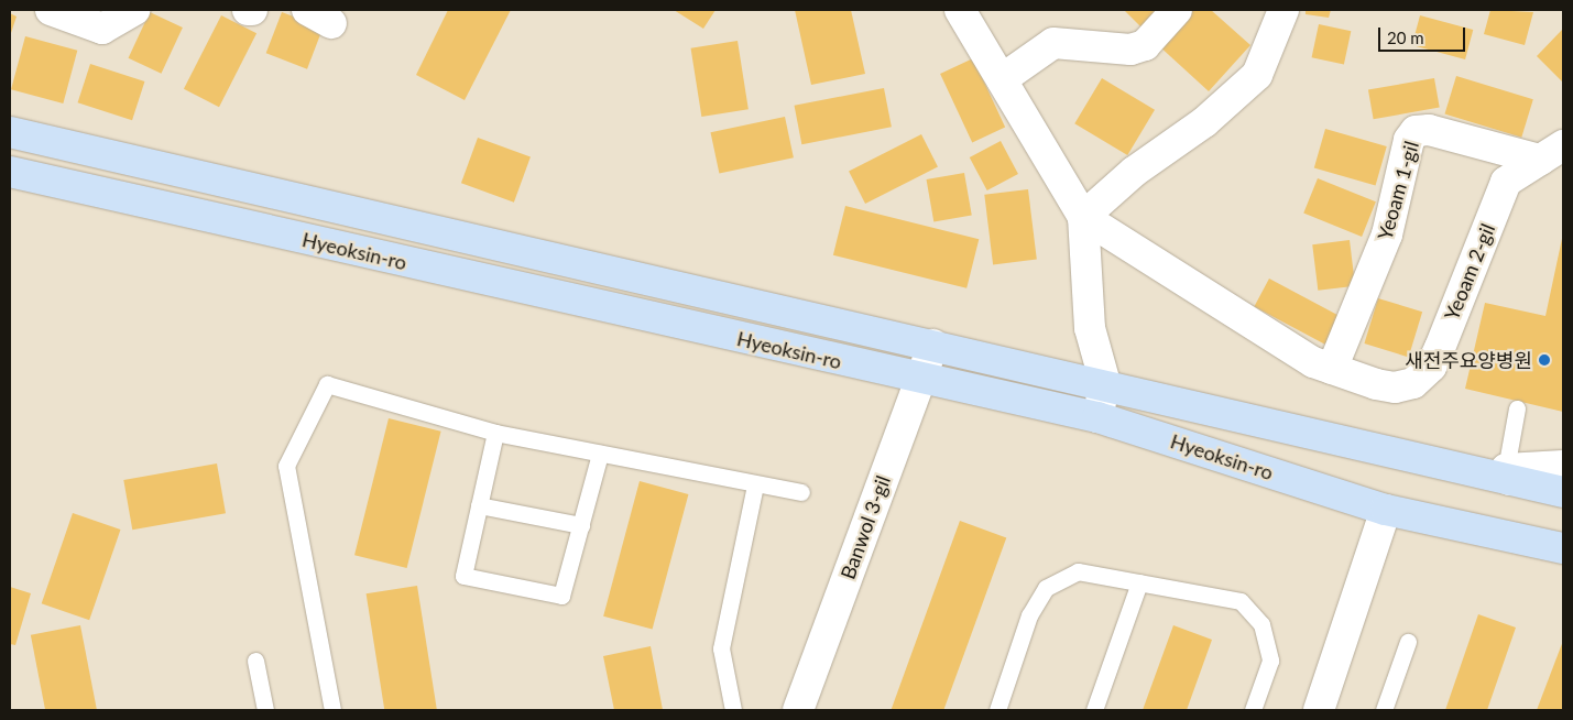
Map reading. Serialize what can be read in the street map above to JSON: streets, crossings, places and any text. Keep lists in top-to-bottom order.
{
  "streets": {
    "street": [
      "Yeoam 1-gil",
      "Hyeoksin-ro",
      "Yeoam 2-gil",
      "Banwol 3-gil"
    ]
  },
  "crossings": [
    ["Yeoam 1-gil", "Yeoam 2-gil"],
    ["Hyeoksin-ro", "Banwol 3-gil"]
  ],
  "places": ["새전주요양병원"],
  "scale_bar": "20 m"
}
